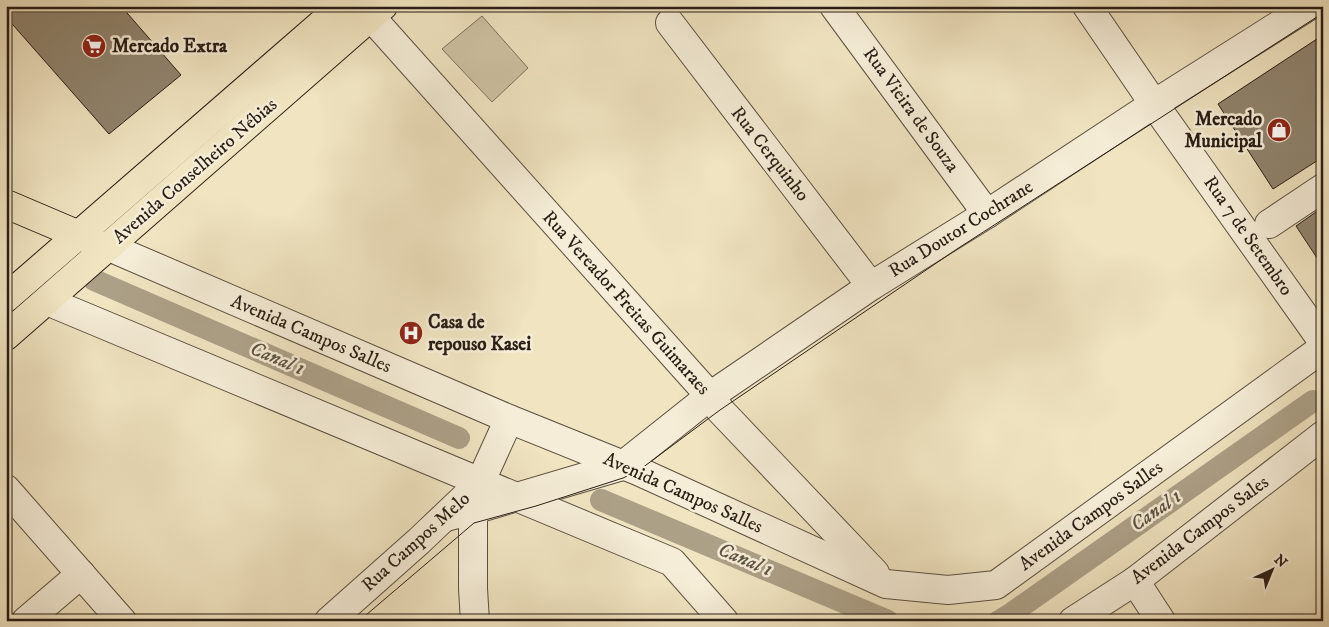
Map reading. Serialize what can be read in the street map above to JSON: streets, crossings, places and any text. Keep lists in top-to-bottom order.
{
  "streets": {
    "main road": ["Avenida Conselheiro Nébias", "Avenida Campos Salles"],
    "street": [
      "Rua Vieira de Souza",
      "Rua Cerquinho",
      "Rua Doutor Cochrane",
      "Rua 7 de Setembro",
      "Rua Vereador Freitas Guimaraes",
      "Avenida Campos Sales",
      "Rua Campos Melo"
    ]
  },
  "crossings": [
    ["Rua Vieira de Souza", "Rua Doutor Cochrane"],
    ["Rua Cerquinho", "Rua Doutor Cochrane"],
    ["Avenida Conselheiro Nébias", "Rua Vereador Freitas Guimaraes"],
    ["Avenida Conselheiro Nébias", "Avenida Campos Salles"],
    ["Rua Doutor Cochrane", "Rua 7 de Setembro"],
    ["Rua Doutor Cochrane", "Rua Vereador Freitas Guimaraes"],
    ["Rua Doutor Cochrane", "Avenida Campos Salles"],
    ["Rua Vereador Freitas Guimaraes", "Avenida Campos Salles"]
  ],
  "water": ["Canal 1"],
  "places": {
    "supermarket": ["Mercado Extra"],
    "shop": ["Mercado Municipal"],
    "hospital": ["Casa de repouso Kasei"]
  },
  "north": "top right"
}
